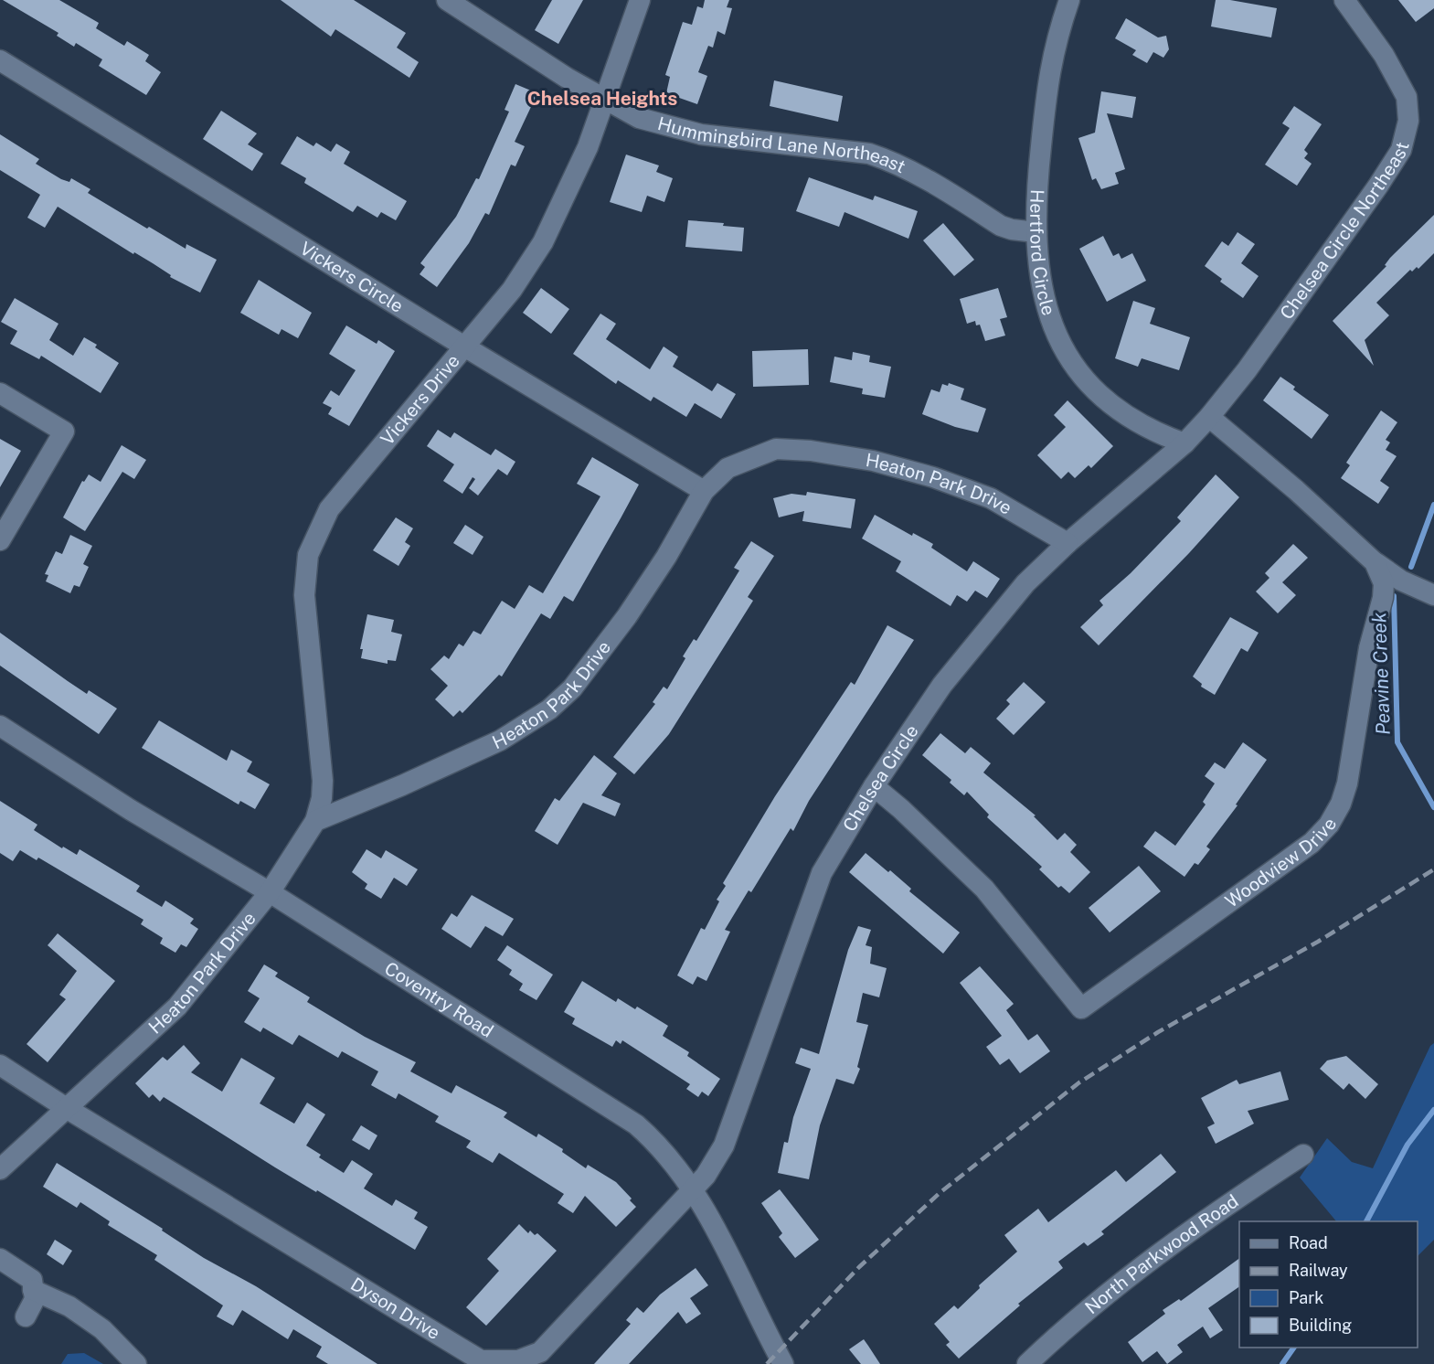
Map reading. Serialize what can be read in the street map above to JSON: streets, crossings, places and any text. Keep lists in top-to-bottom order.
{
  "streets": {
    "street": [
      "Hummingbird Lane Northeast",
      "Chelsea Circle Northeast",
      "Hertford Circle",
      "Vickers Circle",
      "Vickers Drive",
      "Heaton Park Drive",
      "Chelsea Circle",
      "Woodview Drive",
      "Coventry Road",
      "North Parkwood Road",
      "Dyson Drive"
    ]
  },
  "crossings": [
    ["Hummingbird Lane Northeast", "Hertford Circle"],
    ["Hummingbird Lane Northeast", "Vickers Drive"],
    ["Chelsea Circle Northeast", "Hertford Circle"],
    ["Chelsea Circle Northeast", "Chelsea Circle"],
    ["Chelsea Circle Northeast", "Woodview Drive"],
    ["Hertford Circle", "Chelsea Circle"],
    ["Vickers Circle", "Vickers Drive"],
    ["Vickers Circle", "Heaton Park Drive"],
    ["Vickers Drive", "Heaton Park Drive"],
    ["Heaton Park Drive", "Chelsea Circle"],
    ["Heaton Park Drive", "Coventry Road"],
    ["Heaton Park Drive", "Dyson Drive"],
    ["Chelsea Circle", "Woodview Drive"],
    ["Chelsea Circle", "Coventry Road"],
    ["Chelsea Circle", "Dyson Drive"],
    ["Coventry Road", "Dyson Drive"]
  ],
  "districts": ["Chelsea Heights"],
  "water": ["Peavine Creek"],
  "legend": [
    "Road",
    "Railway",
    "Park",
    "Building"
  ]
}
